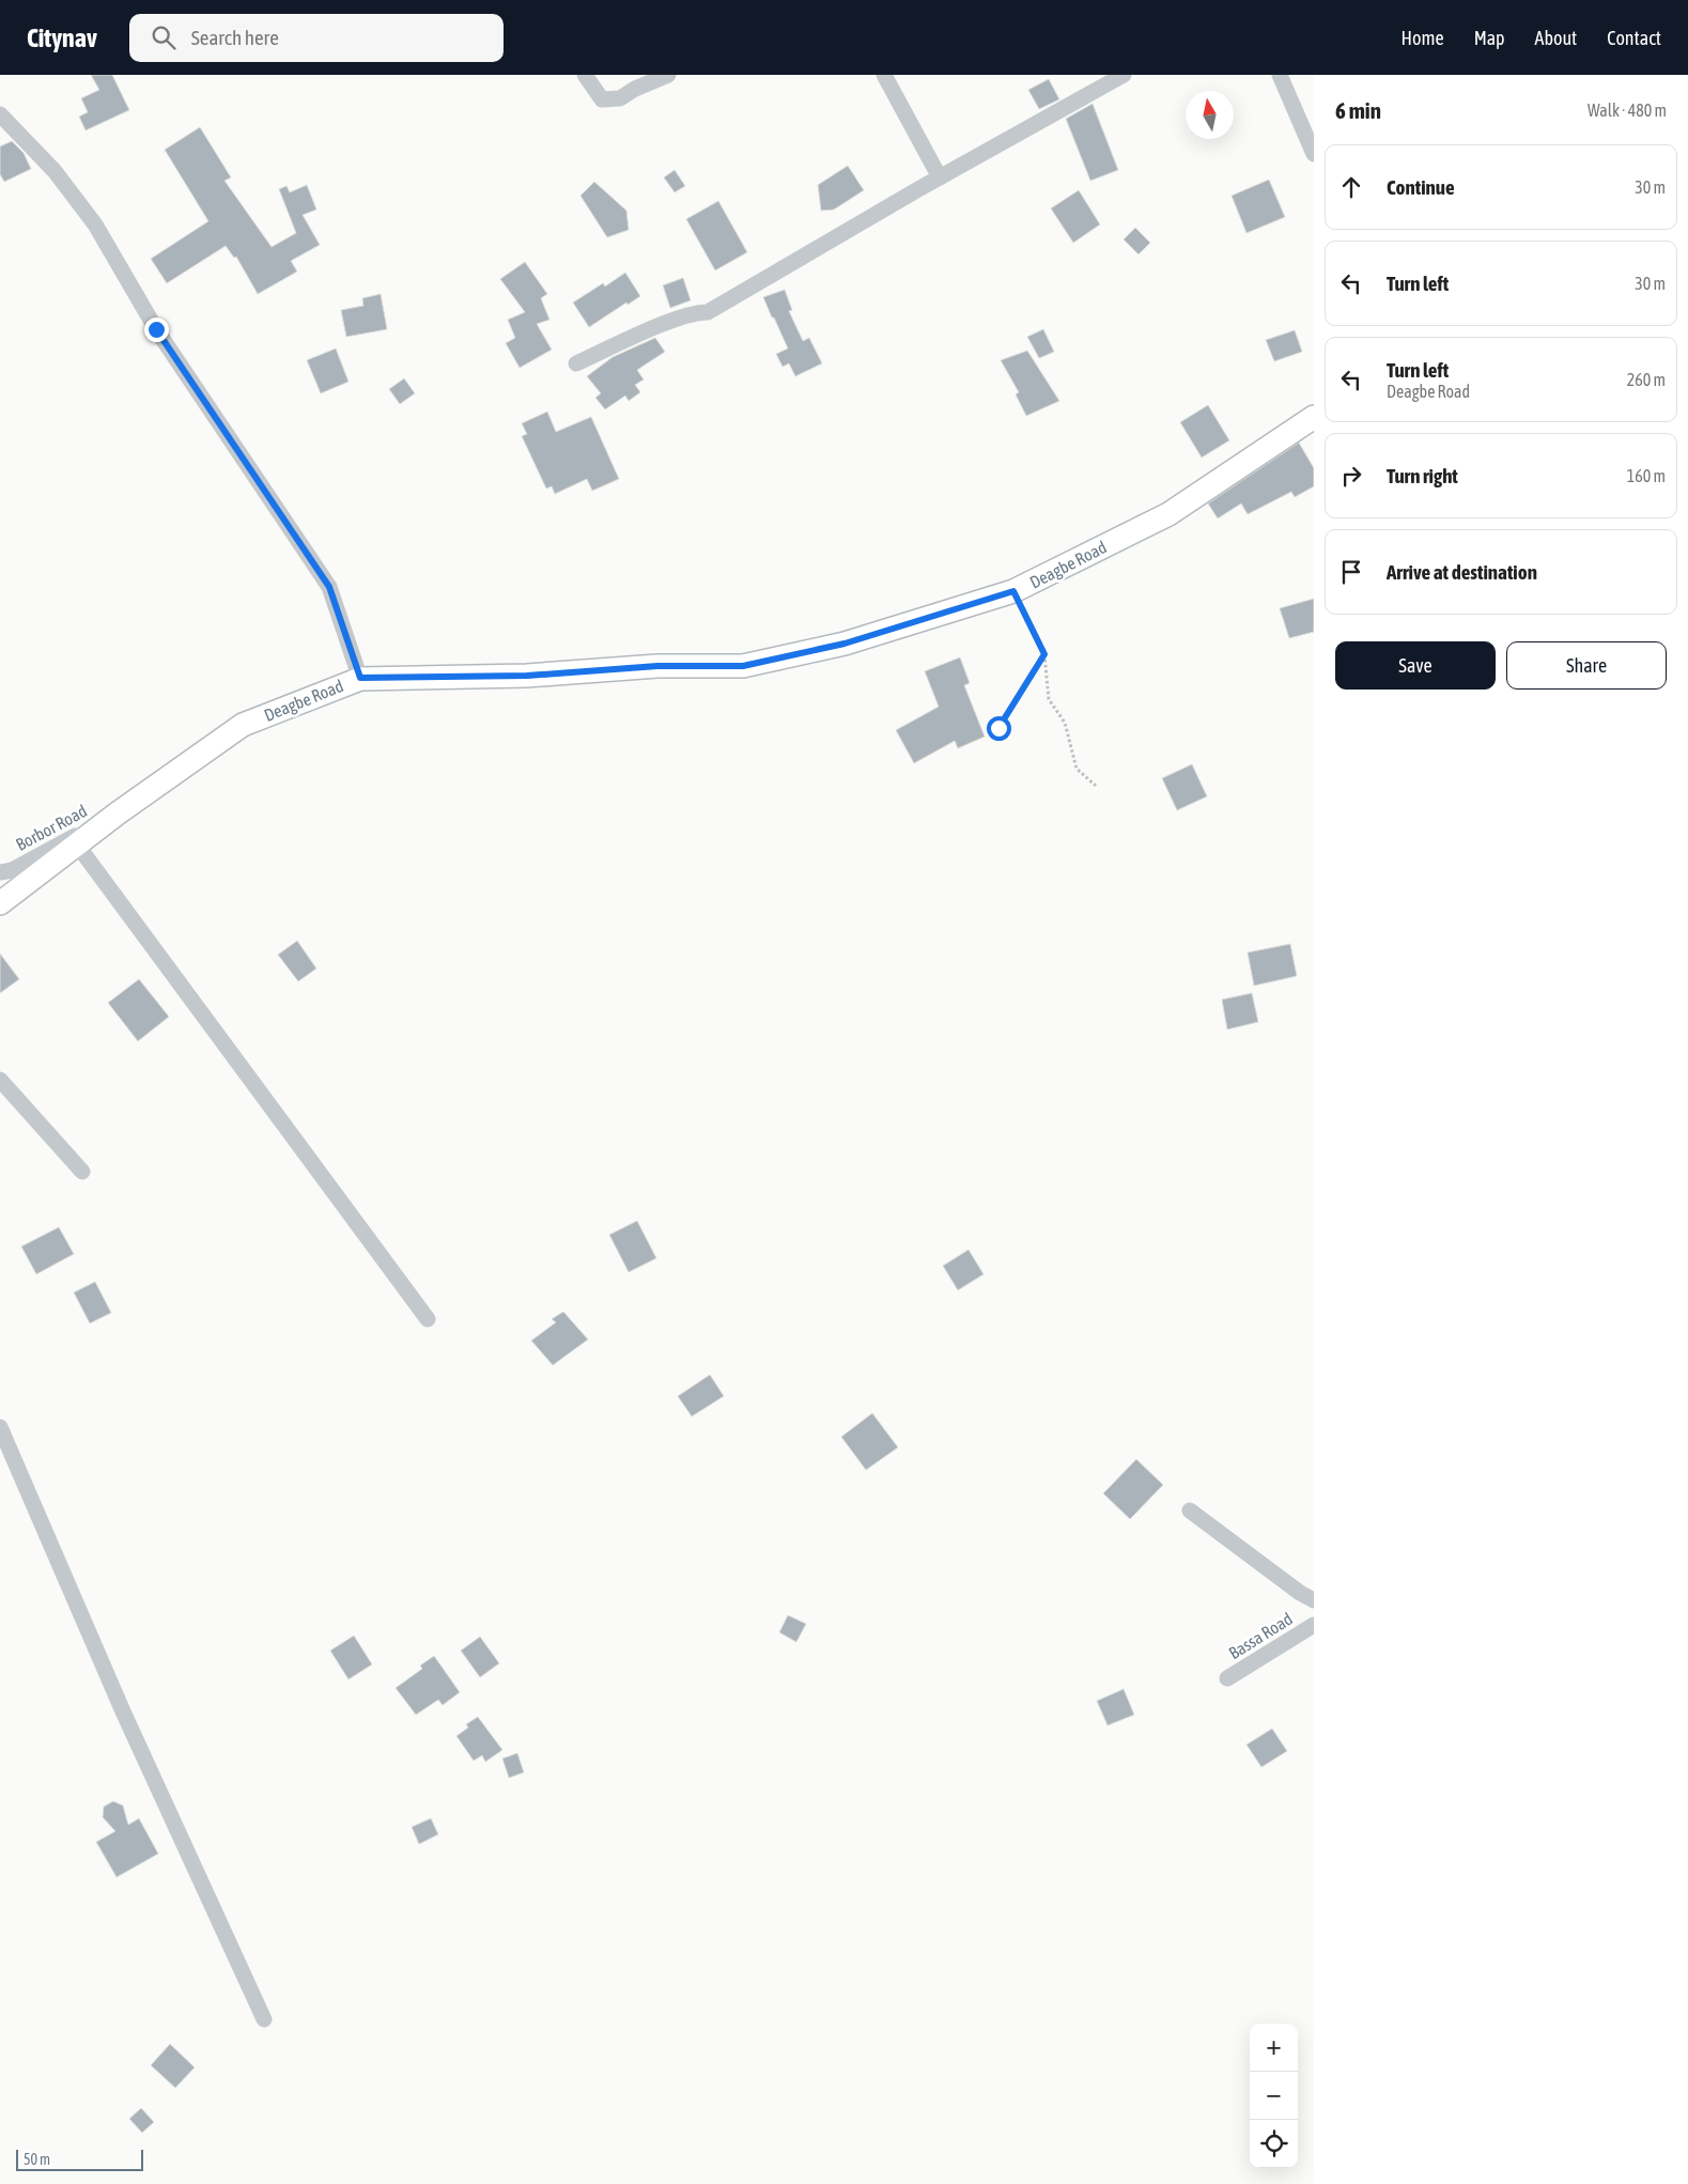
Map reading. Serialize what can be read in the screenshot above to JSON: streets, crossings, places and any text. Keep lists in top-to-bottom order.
{
  "streets": {
    "street": ["Deagbe Road", "Borbor Road", "Bassa Road"]
  },
  "crossings": [
    ["Deagbe Road", "Borbor Road"]
  ],
  "scale_bar": "50 m",
  "north": "top",
  "page": {
    "header": "Citynav",
    "search": "Search here",
    "nav": [
      "Home",
      "Map",
      "About",
      "Contact"
    ],
    "heading": ["6 min", "Walk · 480 m"],
    "list": [
      ["Continue", "30 m"],
      ["Turn left", "30 m"],
      ["Turn left", "Deagbe Road", "260 m"],
      ["Turn right", "160 m"],
      "Arrive at destination"
    ],
    "buttons": ["Save", "Share"],
    "map_buttons": ["+", "−"],
    "scale": "50 m"
  }
}
